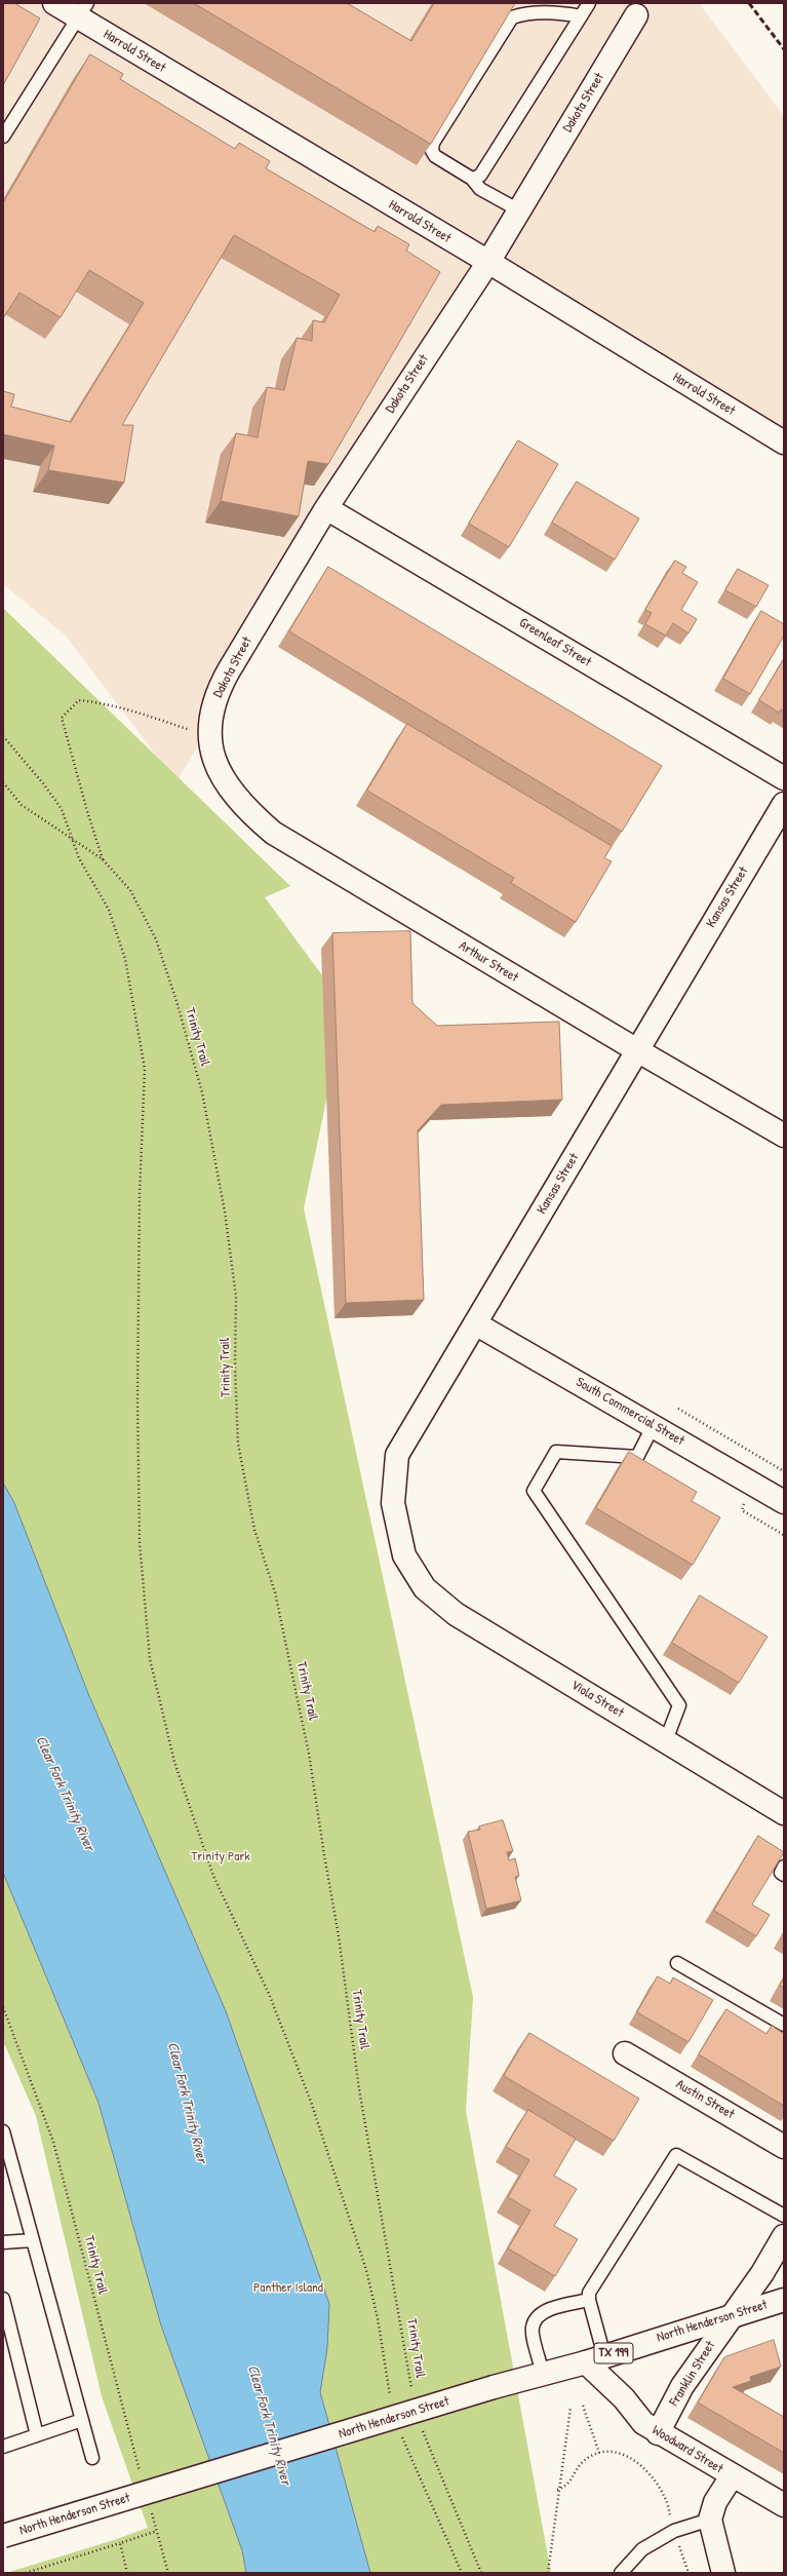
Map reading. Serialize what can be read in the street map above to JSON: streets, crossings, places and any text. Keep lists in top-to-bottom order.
{
  "streets": {
    "street": [
      "Harrold Street",
      "Dakota Street",
      "Greenleaf Street",
      "Kansas Street",
      "Arthur Street",
      "South Commercial Street",
      "Viola Street",
      "Austin Street",
      "North Henderson Street",
      "TX 199",
      "Franklin Street",
      "Woodward Street"
    ],
    "path": ["Trinity Trail"]
  },
  "crossings": [
    ["Harrold Street", "Dakota Street"],
    ["Dakota Street", "Greenleaf Street"],
    ["Dakota Street", "Arthur Street"],
    ["Kansas Street", "Arthur Street"],
    ["Kansas Street", "South Commercial Street"],
    ["Kansas Street", "Viola Street"],
    ["North Henderson Street", "Franklin Street"],
    ["North Henderson Street", "Woodward Street"],
    ["Franklin Street", "Woodward Street"]
  ],
  "water": ["Clear Fork Trinity River"],
  "parks": ["Trinity Park", "Panther Island"]
}
